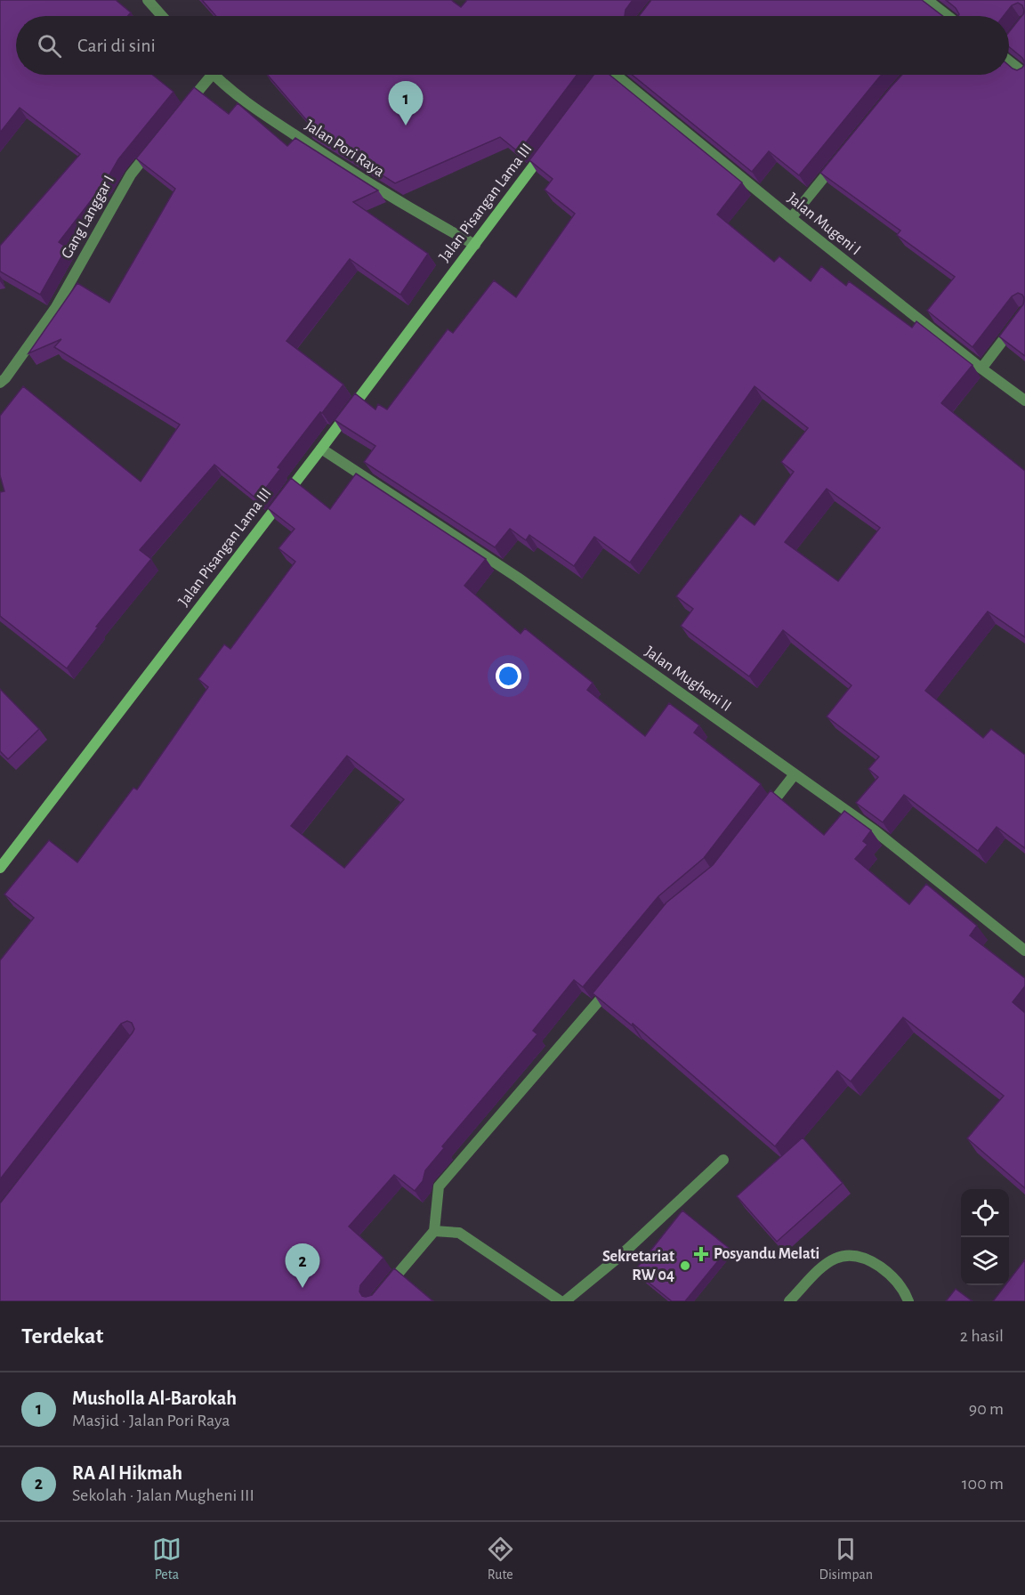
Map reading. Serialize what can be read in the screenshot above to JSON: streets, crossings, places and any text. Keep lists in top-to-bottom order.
{
  "streets": {
    "street": [
      "Jalan Pori Raya",
      "Jalan Pisangan Lama III",
      "Gang Langgar I",
      "Jalan Mugeni I",
      "Jalan Mugheni II"
    ]
  },
  "crossings": [
    ["Jalan Pori Raya", "Jalan Pisangan Lama III"],
    ["Jalan Pisangan Lama III", "Jalan Mugheni II"]
  ],
  "places": {
    "health": ["Posyandu Melati"],
    "other": ["Sekretariat RW 04"]
  },
  "page": {
    "search": "Cari di sini",
    "pins": ["1", "2"],
    "heading": ["Terdekat", "2 hasil"],
    "list": [
      {
        "mark": "1",
        "name": "Musholla Al-Barokah",
        "note": "Masjid · Jalan Pori Raya",
        "value": "90 m"
      },
      {
        "mark": "2",
        "name": "RA Al Hikmah",
        "note": "Sekolah · Jalan Mugheni III",
        "value": "100 m"
      }
    ],
    "nav": ["Peta", "Rute", "Disimpan"]
  }
}
